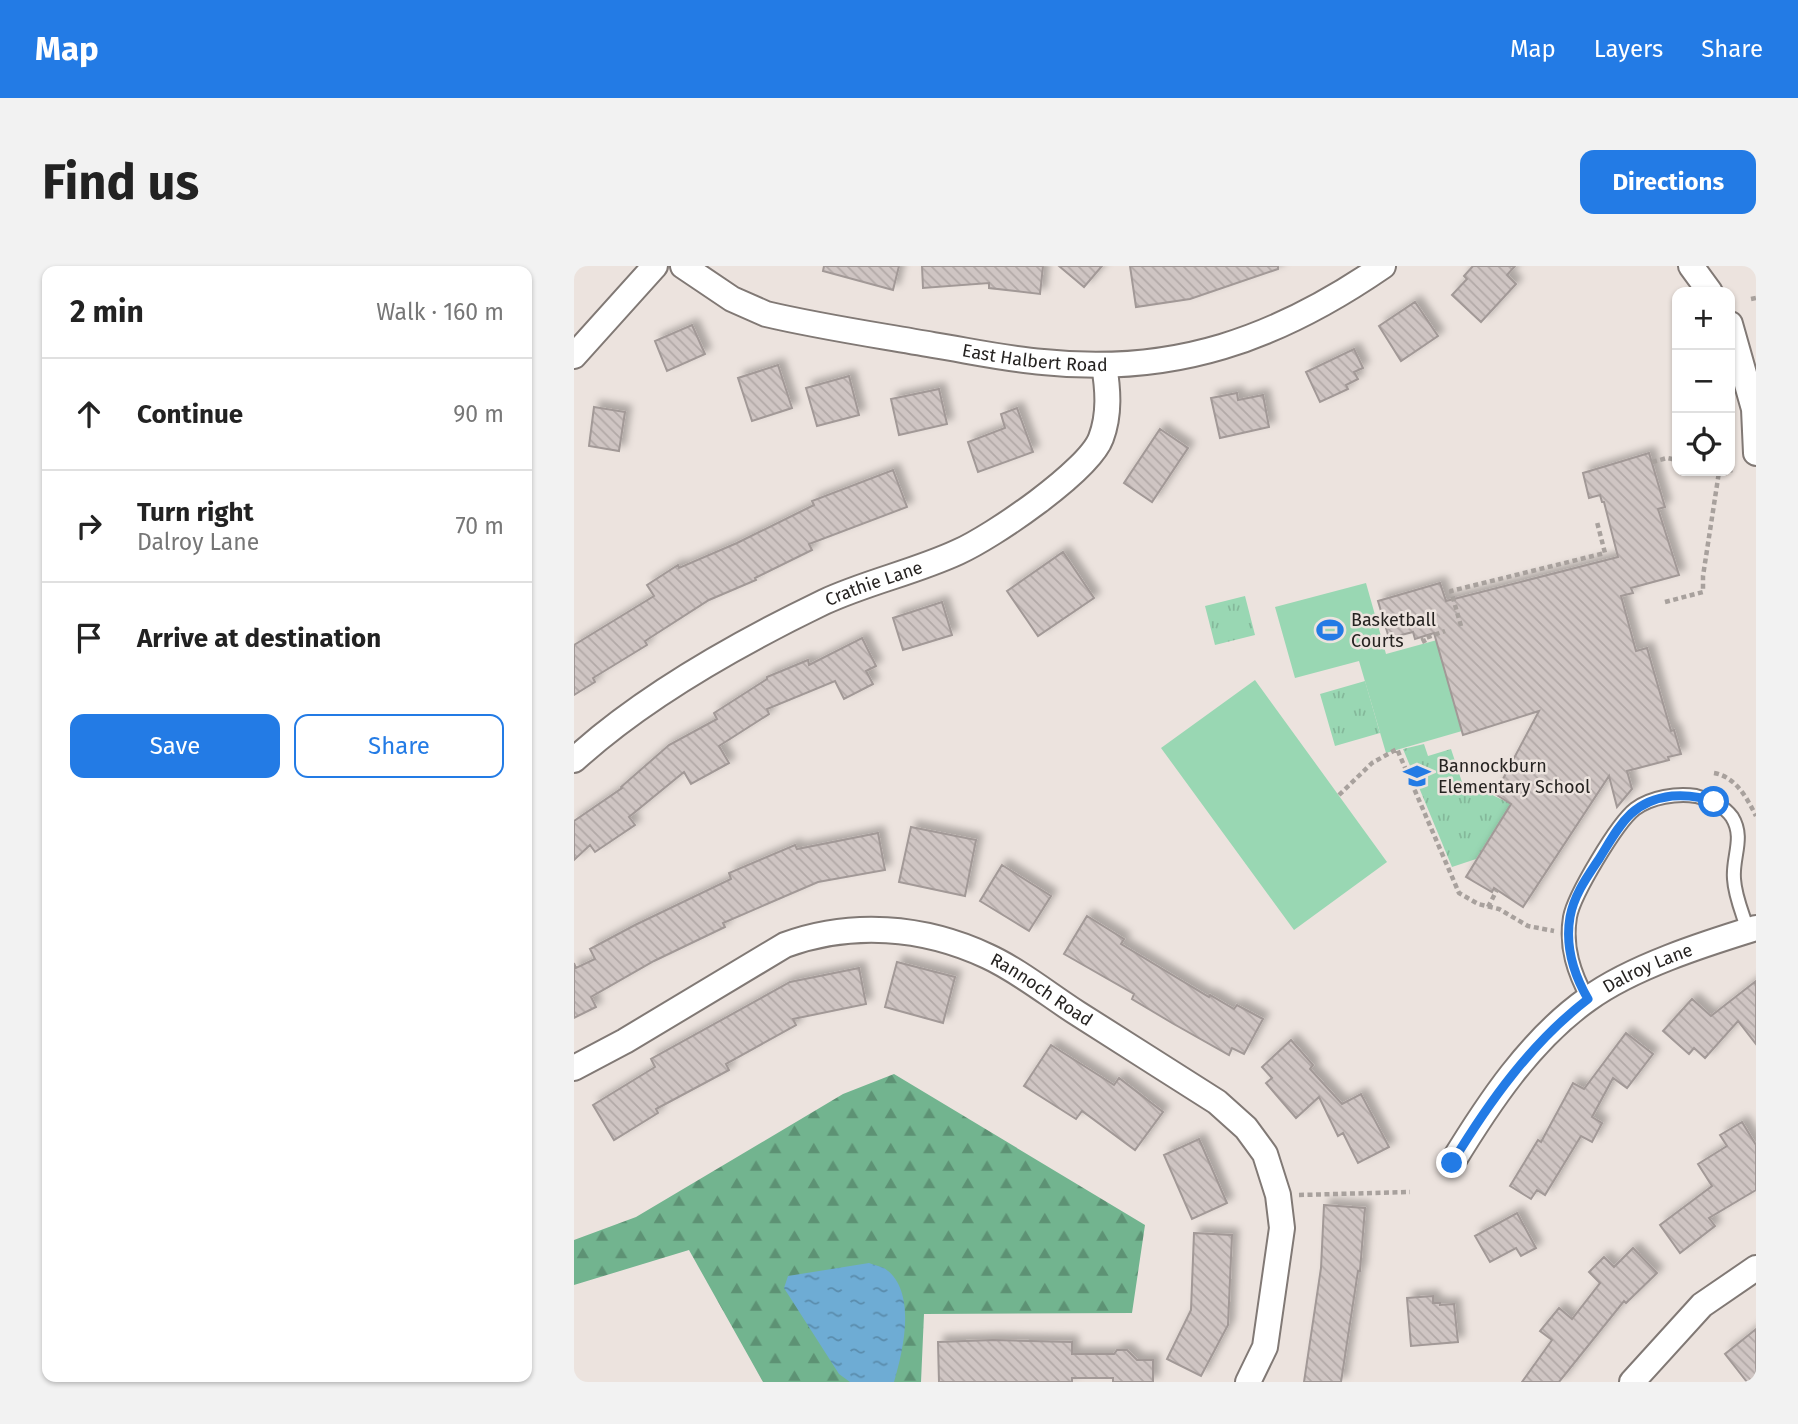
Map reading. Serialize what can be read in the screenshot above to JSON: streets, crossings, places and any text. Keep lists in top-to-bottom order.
{
  "streets": {
    "street": [
      "East Halbert Road",
      "Crathie Lane",
      "Dalroy Lane",
      "Rannoch Road"
    ]
  },
  "crossings": [
    ["East Halbert Road", "Crathie Lane"]
  ],
  "places": {
    "sports": ["Basketball Courts"],
    "school or university": ["Bannockburn Elementary School"]
  },
  "page": {
    "header": "Map",
    "nav": ["Map", "Layers", "Share"],
    "buttons": [
      "Directions",
      ["Save", "Share"]
    ],
    "title": "Find us",
    "heading": ["2 min", "Walk · 160 m"],
    "map_buttons": ["+", "−"],
    "list": [
      ["Continue", "90 m"],
      ["Turn right", "Dalroy Lane", "70 m"],
      "Arrive at destination"
    ]
  }
}
